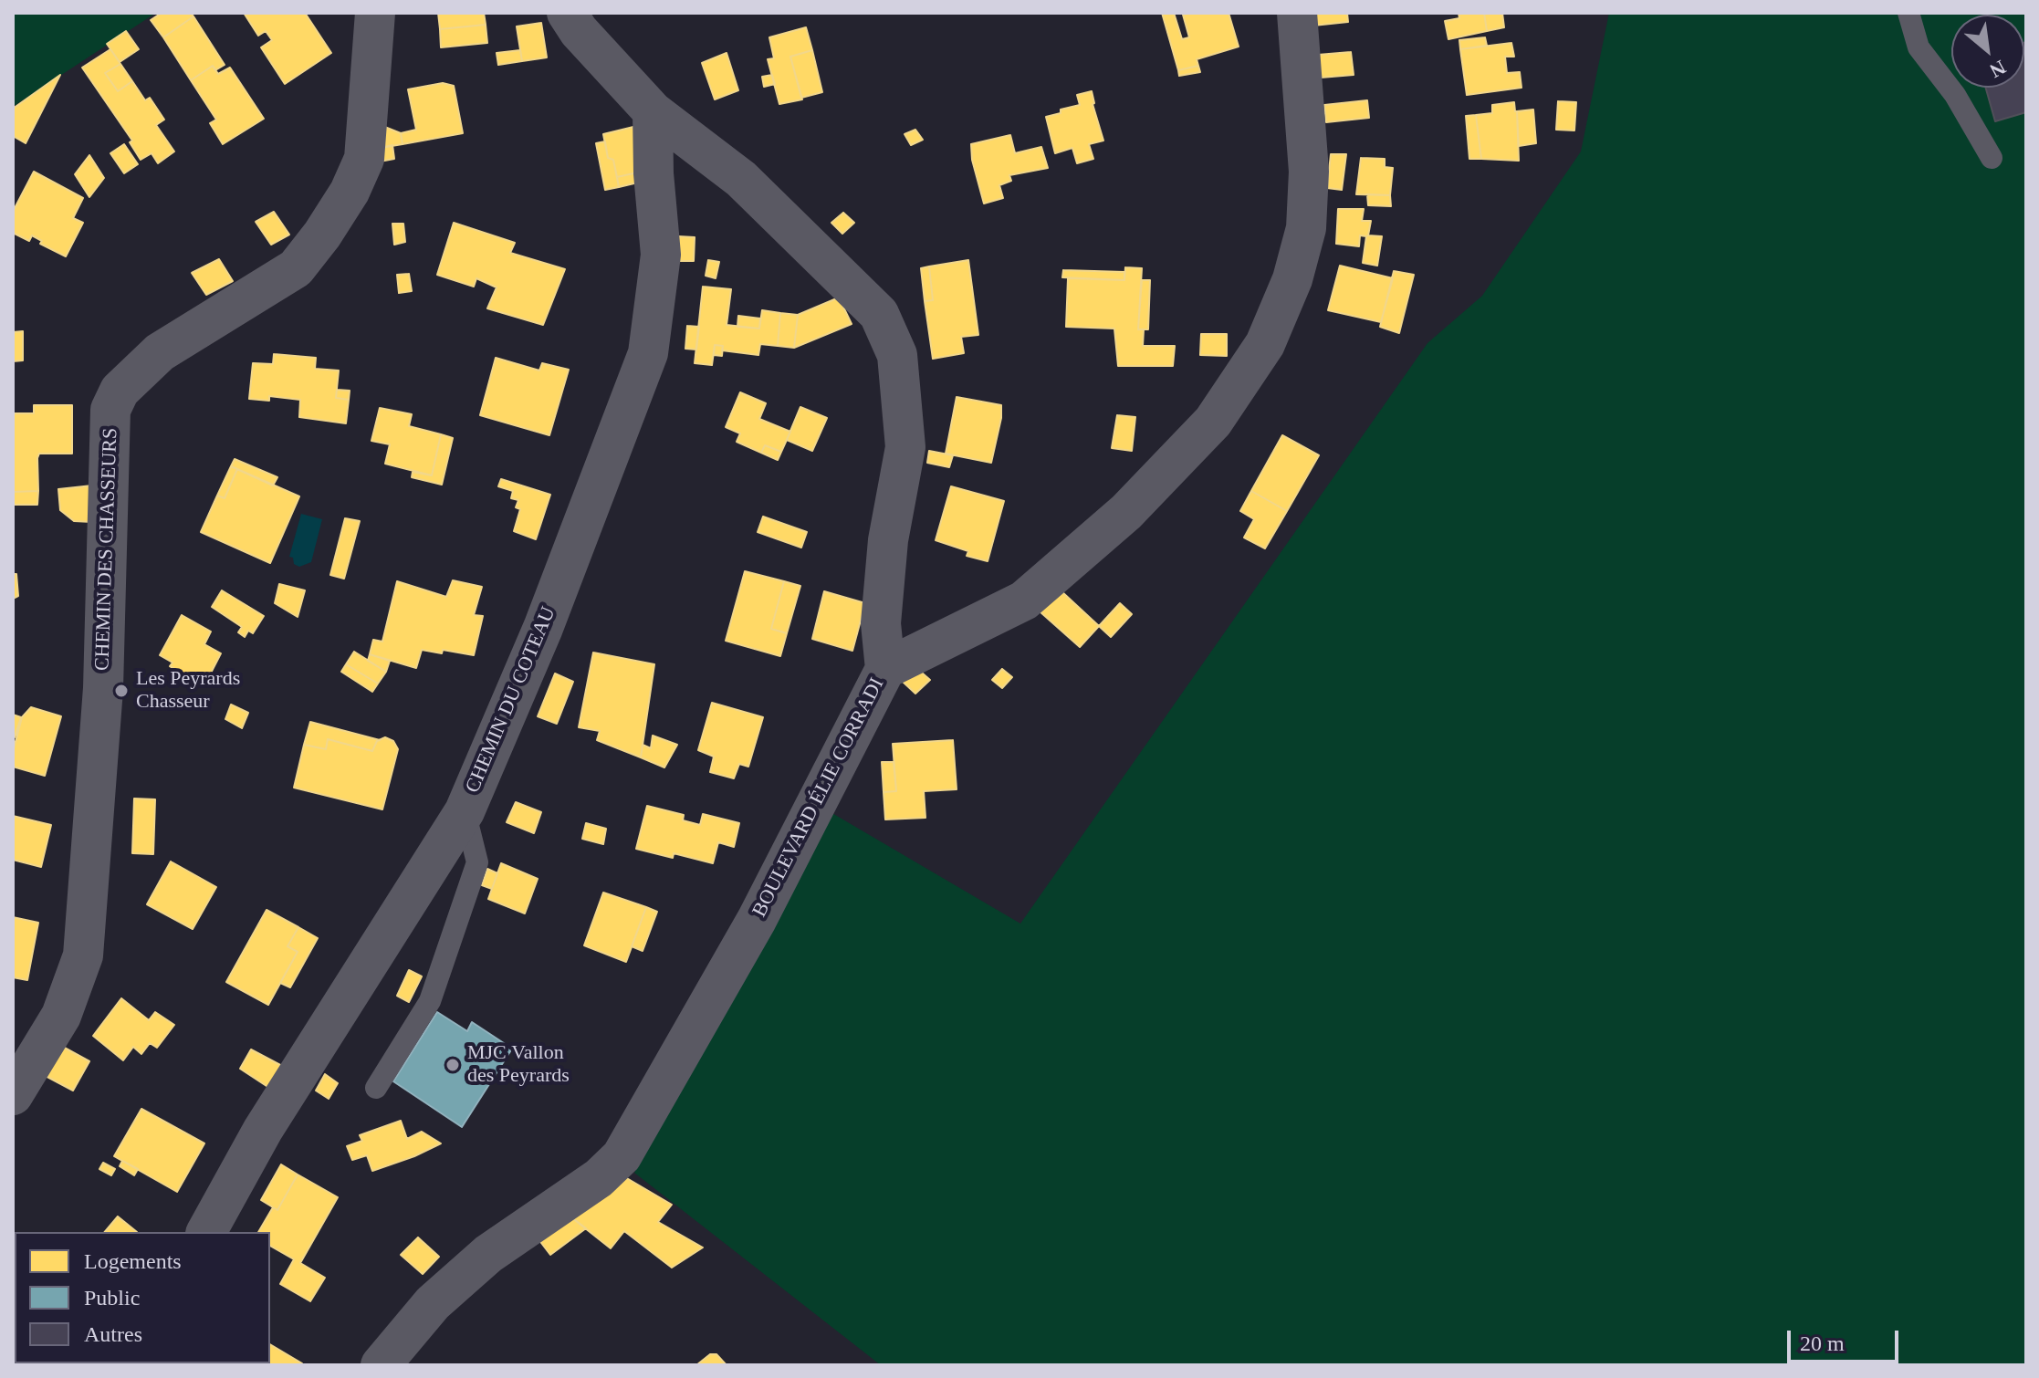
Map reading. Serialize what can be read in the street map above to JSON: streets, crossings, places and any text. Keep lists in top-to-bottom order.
{
  "streets": {
    "street": ["CHEMIN DES CHASSEURS", "CHEMIN DU COTEAU", "BOULEVARD ÉLIE CORRADI"]
  },
  "places": ["Les Peyrards Chasseur", "MJC Vallon des Peyrards"],
  "legend": ["Logements", "Public", "Autres"],
  "scale_bar": "20 m",
  "north": "bottom right"
}
